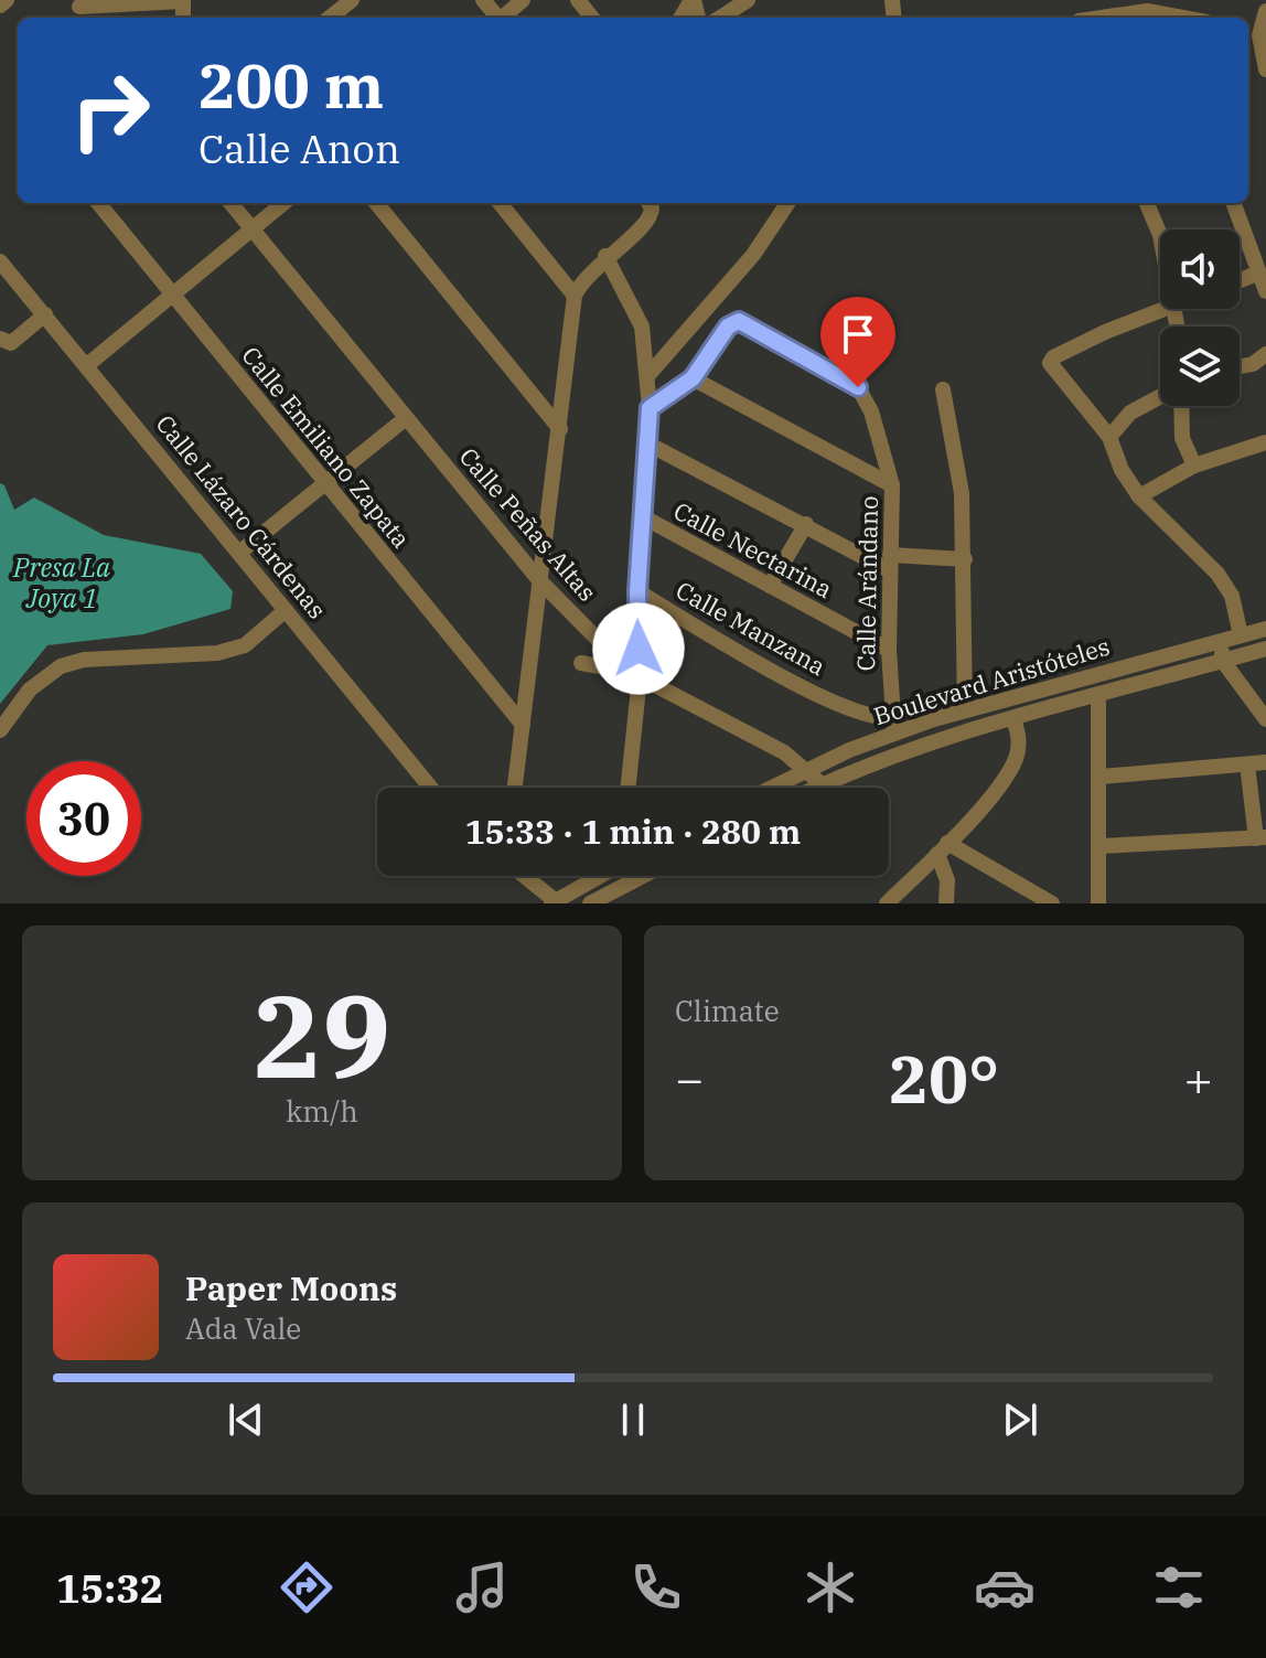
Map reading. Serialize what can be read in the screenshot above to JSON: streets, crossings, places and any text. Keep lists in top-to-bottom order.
{
  "streets": {
    "street": [
      "Calle Emiliano Zapata",
      "Calle Lázaro Cárdenas",
      "Calle Peñas Altas",
      "Calle Nectarina",
      "Calle Arándano",
      "Calle Manzana",
      "Boulevard Aristóteles"
    ]
  },
  "crossings": [
    ["Calle Peñas Altas", "Boulevard Aristóteles"],
    ["Calle Nectarina", "Calle Arándano"],
    ["Calle Arándano", "Calle Manzana"],
    ["Calle Arándano", "Boulevard Aristóteles"]
  ],
  "water": ["Presa La Joya 1"],
  "page": {
    "turn": ["200 m", "Calle Anon"],
    "limit": "30",
    "trip": "15:33 · 1 min · 280 m",
    "tile": [
      ["29", "km/h"],
      "Climate"
    ],
    "heat": ["−", "20°", "+"],
    "song": ["Paper Moons", "Ada Vale"],
    "tabs": "15:32"
  }
}
